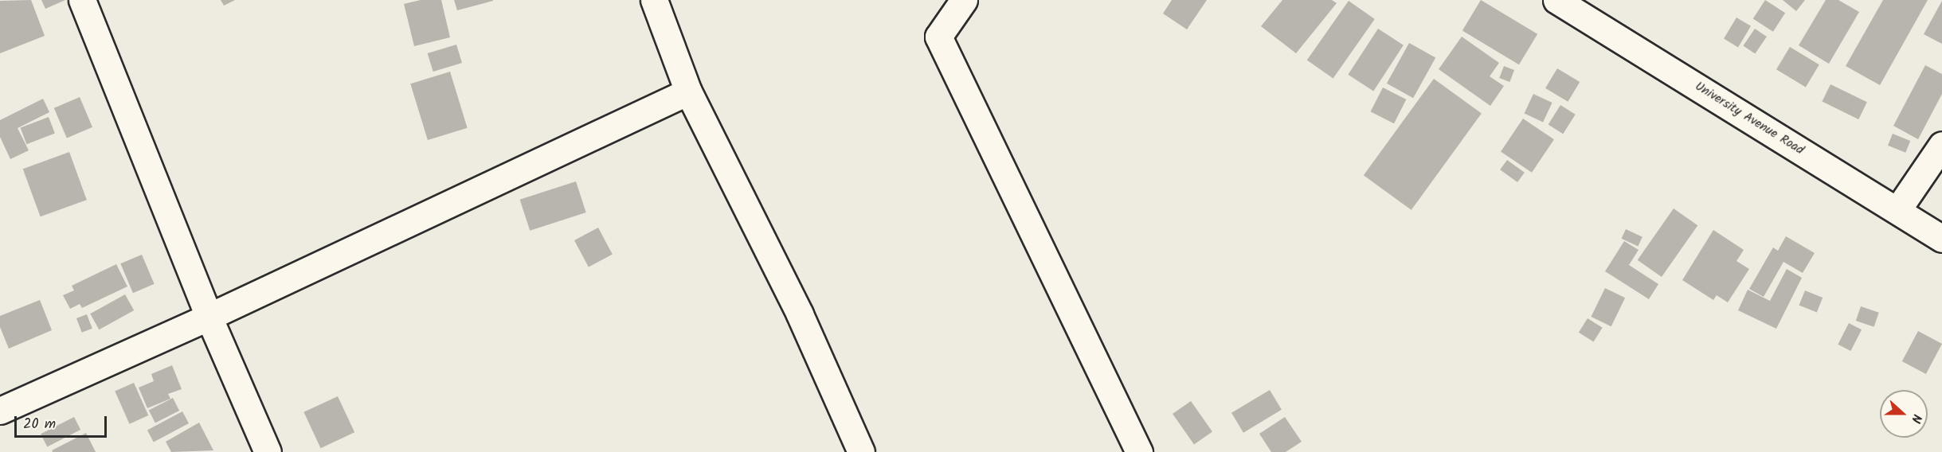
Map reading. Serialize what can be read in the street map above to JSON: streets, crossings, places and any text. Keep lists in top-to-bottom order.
{
  "streets": {
    "street": ["University Avenue Road"]
  },
  "scale_bar": "20 m",
  "north": "right"
}
